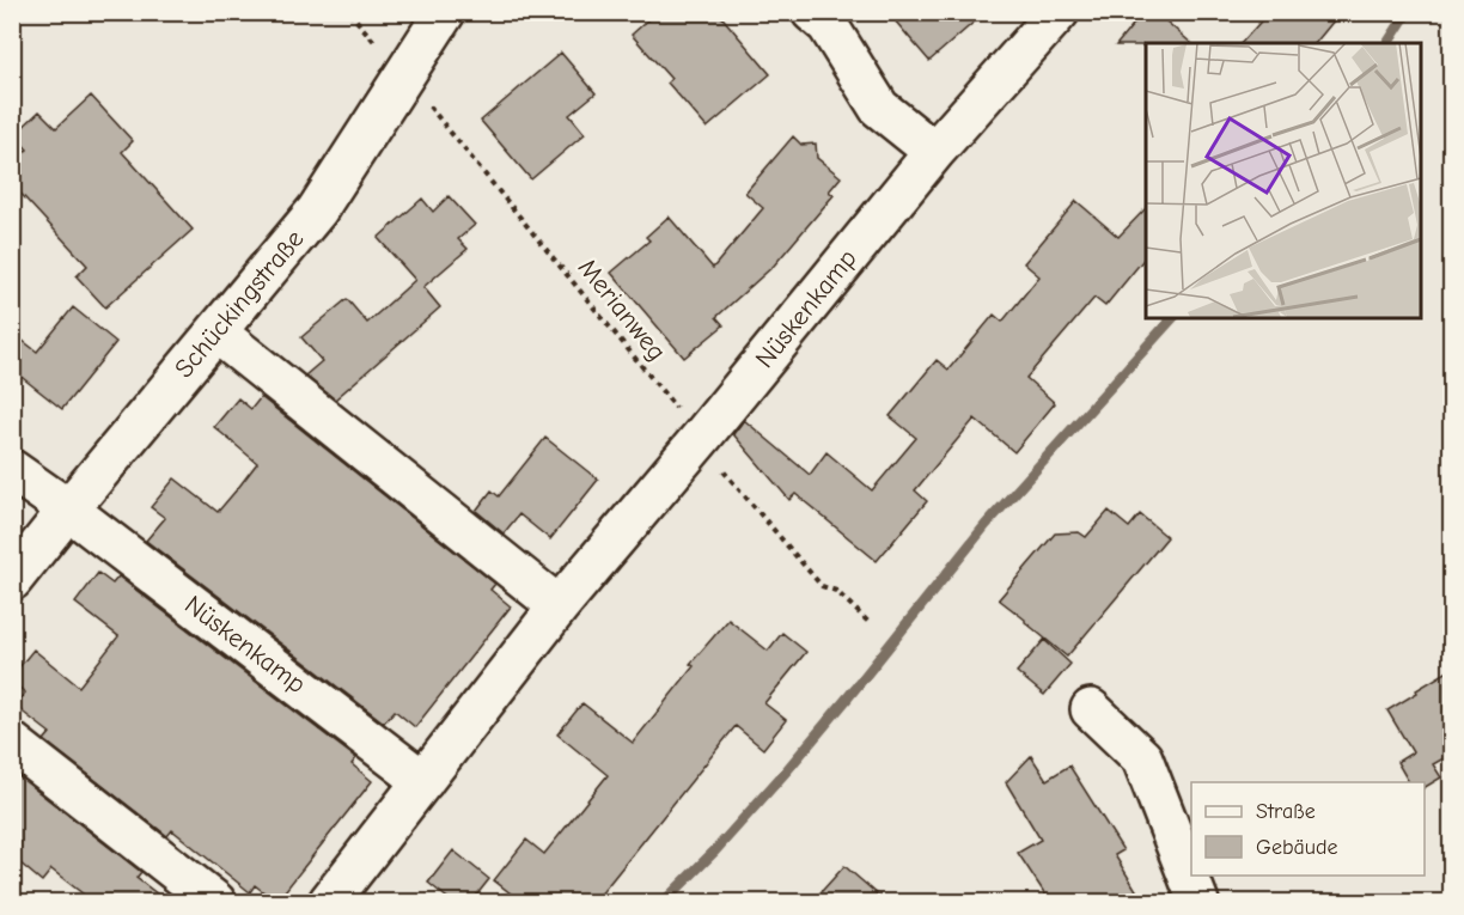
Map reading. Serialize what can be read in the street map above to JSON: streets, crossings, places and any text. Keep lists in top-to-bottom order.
{
  "streets": {
    "street": ["Schückingstraße", "Nüskenkamp"],
    "path": ["Merianweg"]
  },
  "crossings": [
    ["Schückingstraße", "Nüskenkamp"],
    ["Schückingstraße", "Merianweg"],
    ["Nüskenkamp", "Merianweg"]
  ],
  "legend": ["Straße", "Gebäude"]
}
